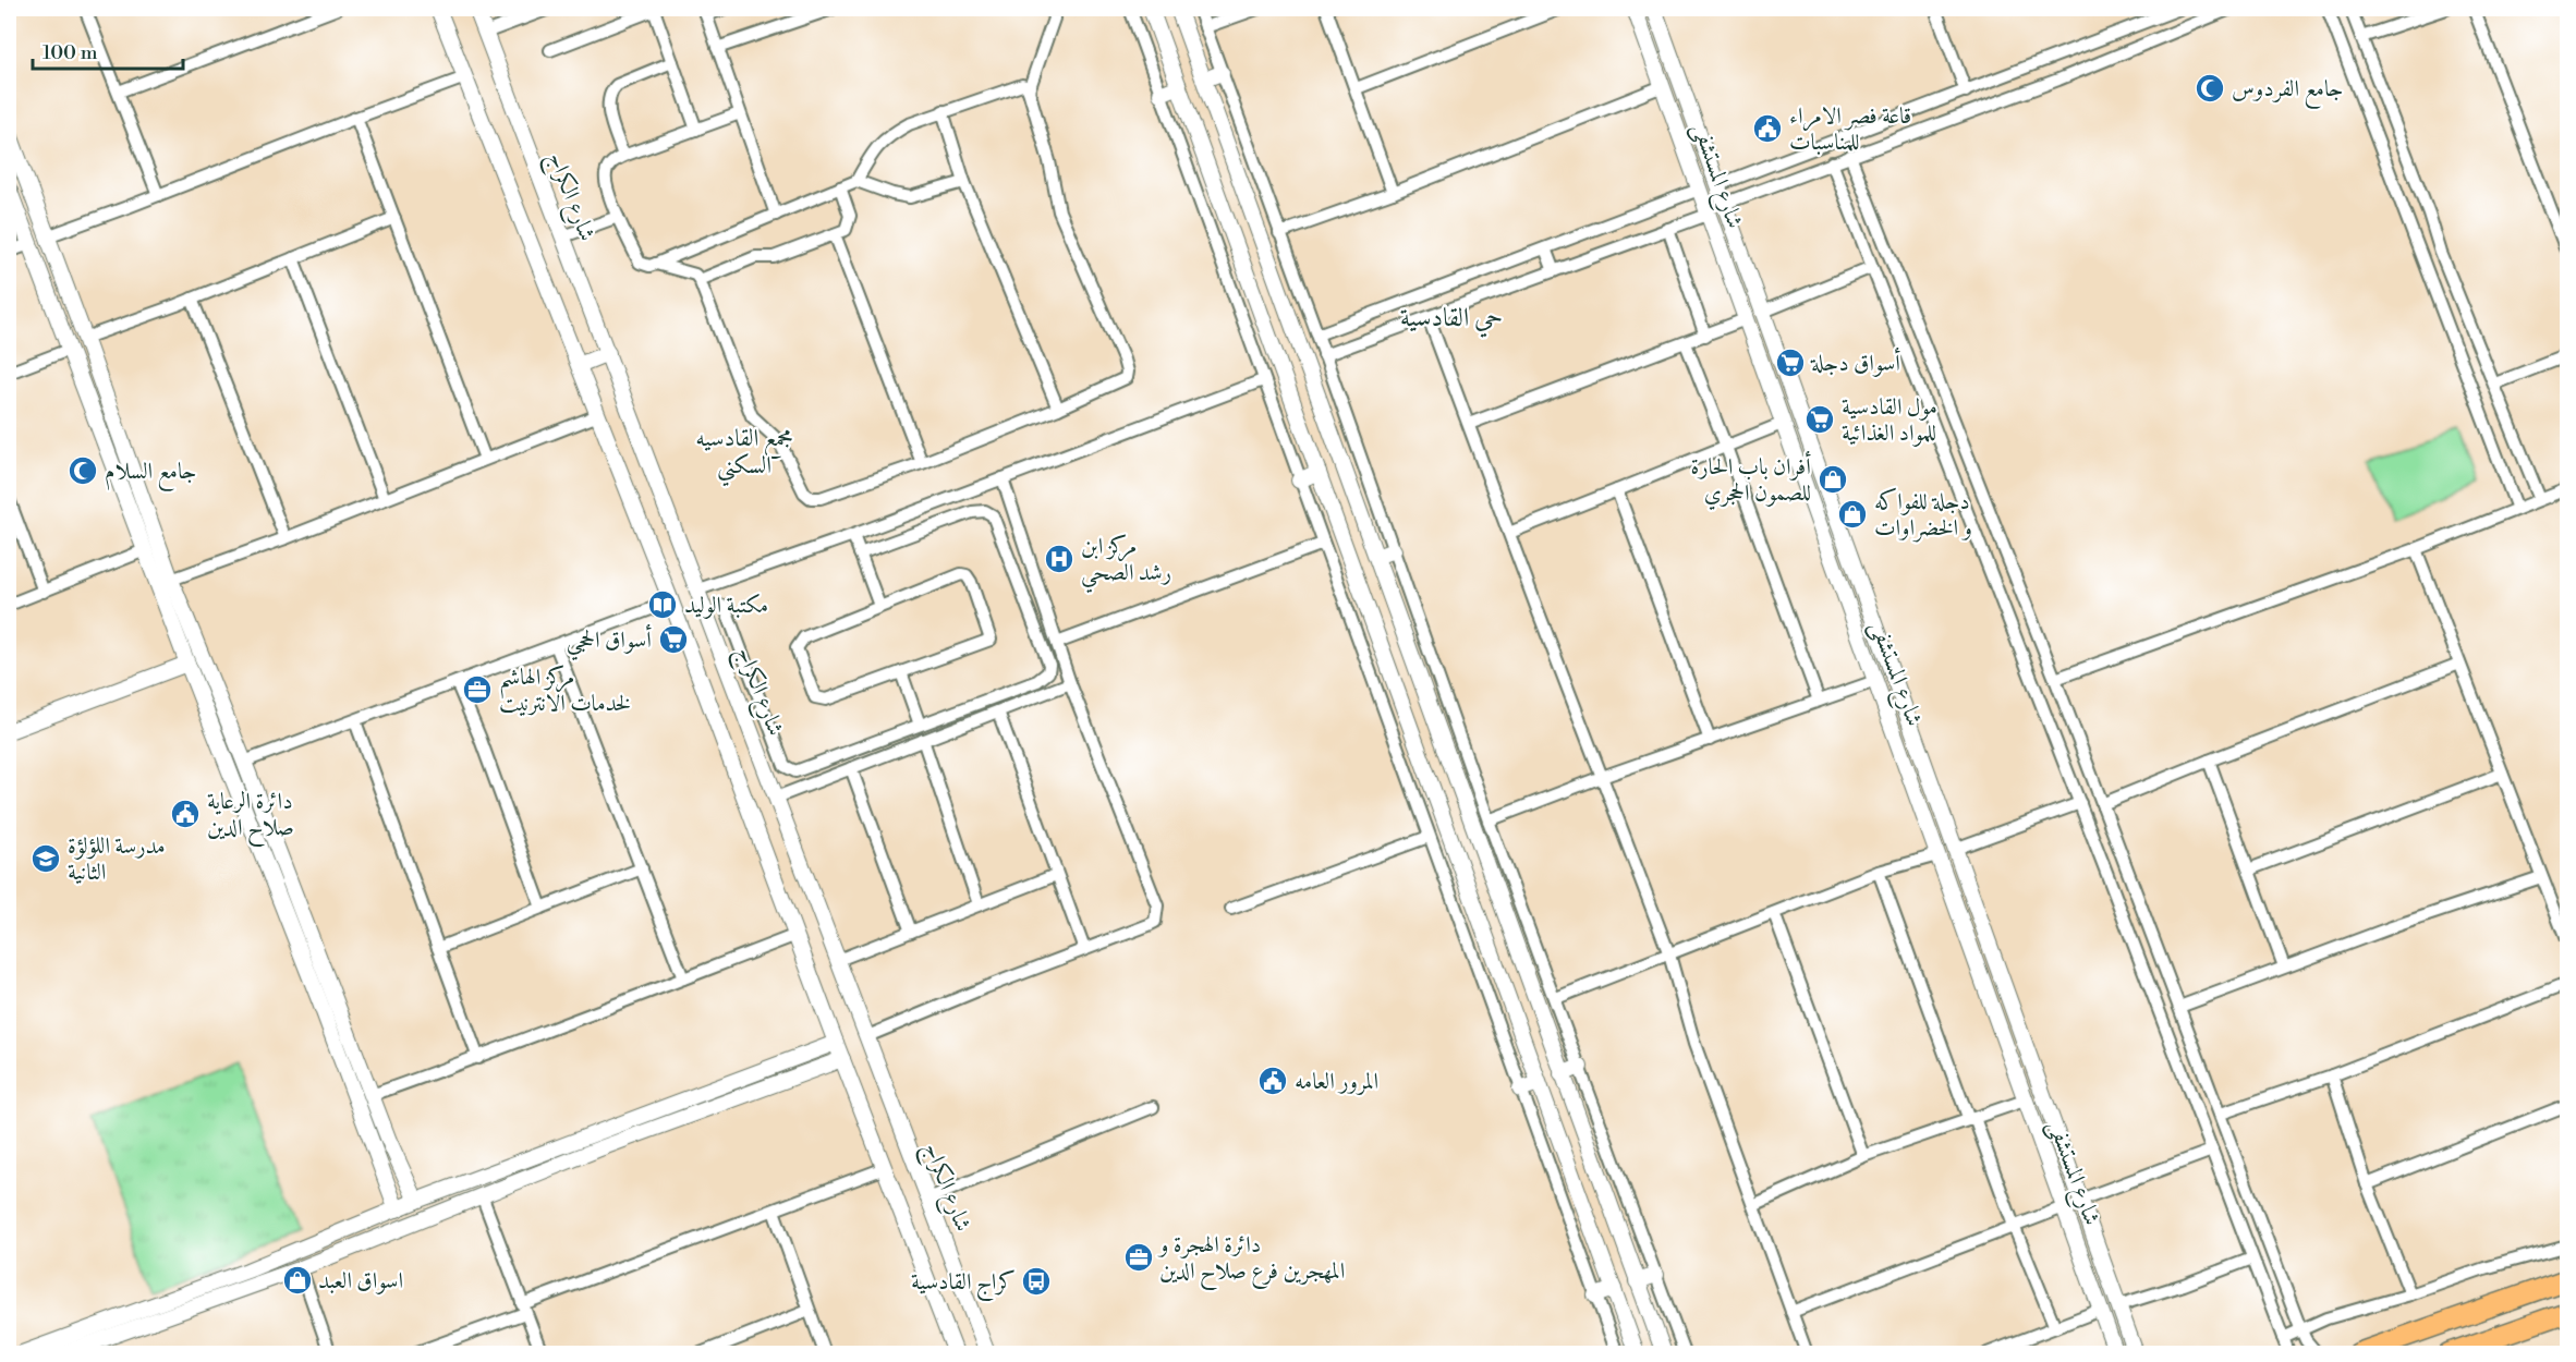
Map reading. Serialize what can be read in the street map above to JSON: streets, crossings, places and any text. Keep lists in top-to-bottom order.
{
  "streets": {
    "street": ["شارع المستشفى", "شارع الكراج"]
  },
  "districts": ["حي القادسية", "مجمع القادسيه السكني"],
  "places": {
    "mosque": ["جامع الفردوس", "جامع السلام"],
    "public building": ["قاعة فصر الامراء للمناسبات", "دائرة الرعاية صلاح الدين", "المرور العامه"],
    "supermarket": ["أسواق دجلة", "مول القادسية للمواد الغذائية", "أسواق الحجي"],
    "shop": ["أفران باب الحارة للصمون الحجري", "دجلة للفواكه و الخضراوات", "اسواق العبد"],
    "hospital": ["مركز ابن رشد الصحي"],
    "library": ["مكتبة الوليد"],
    "office": ["مركز الهاشم لخدمات الانترنيت", "دائرة الهجرة و المهجرين فرع صلاح الدين"],
    "school or university": ["مدرسة اللؤلؤة الثانية"],
    "bus stop": ["كراج القادسية"]
  },
  "scale_bar": "100 m"
}
